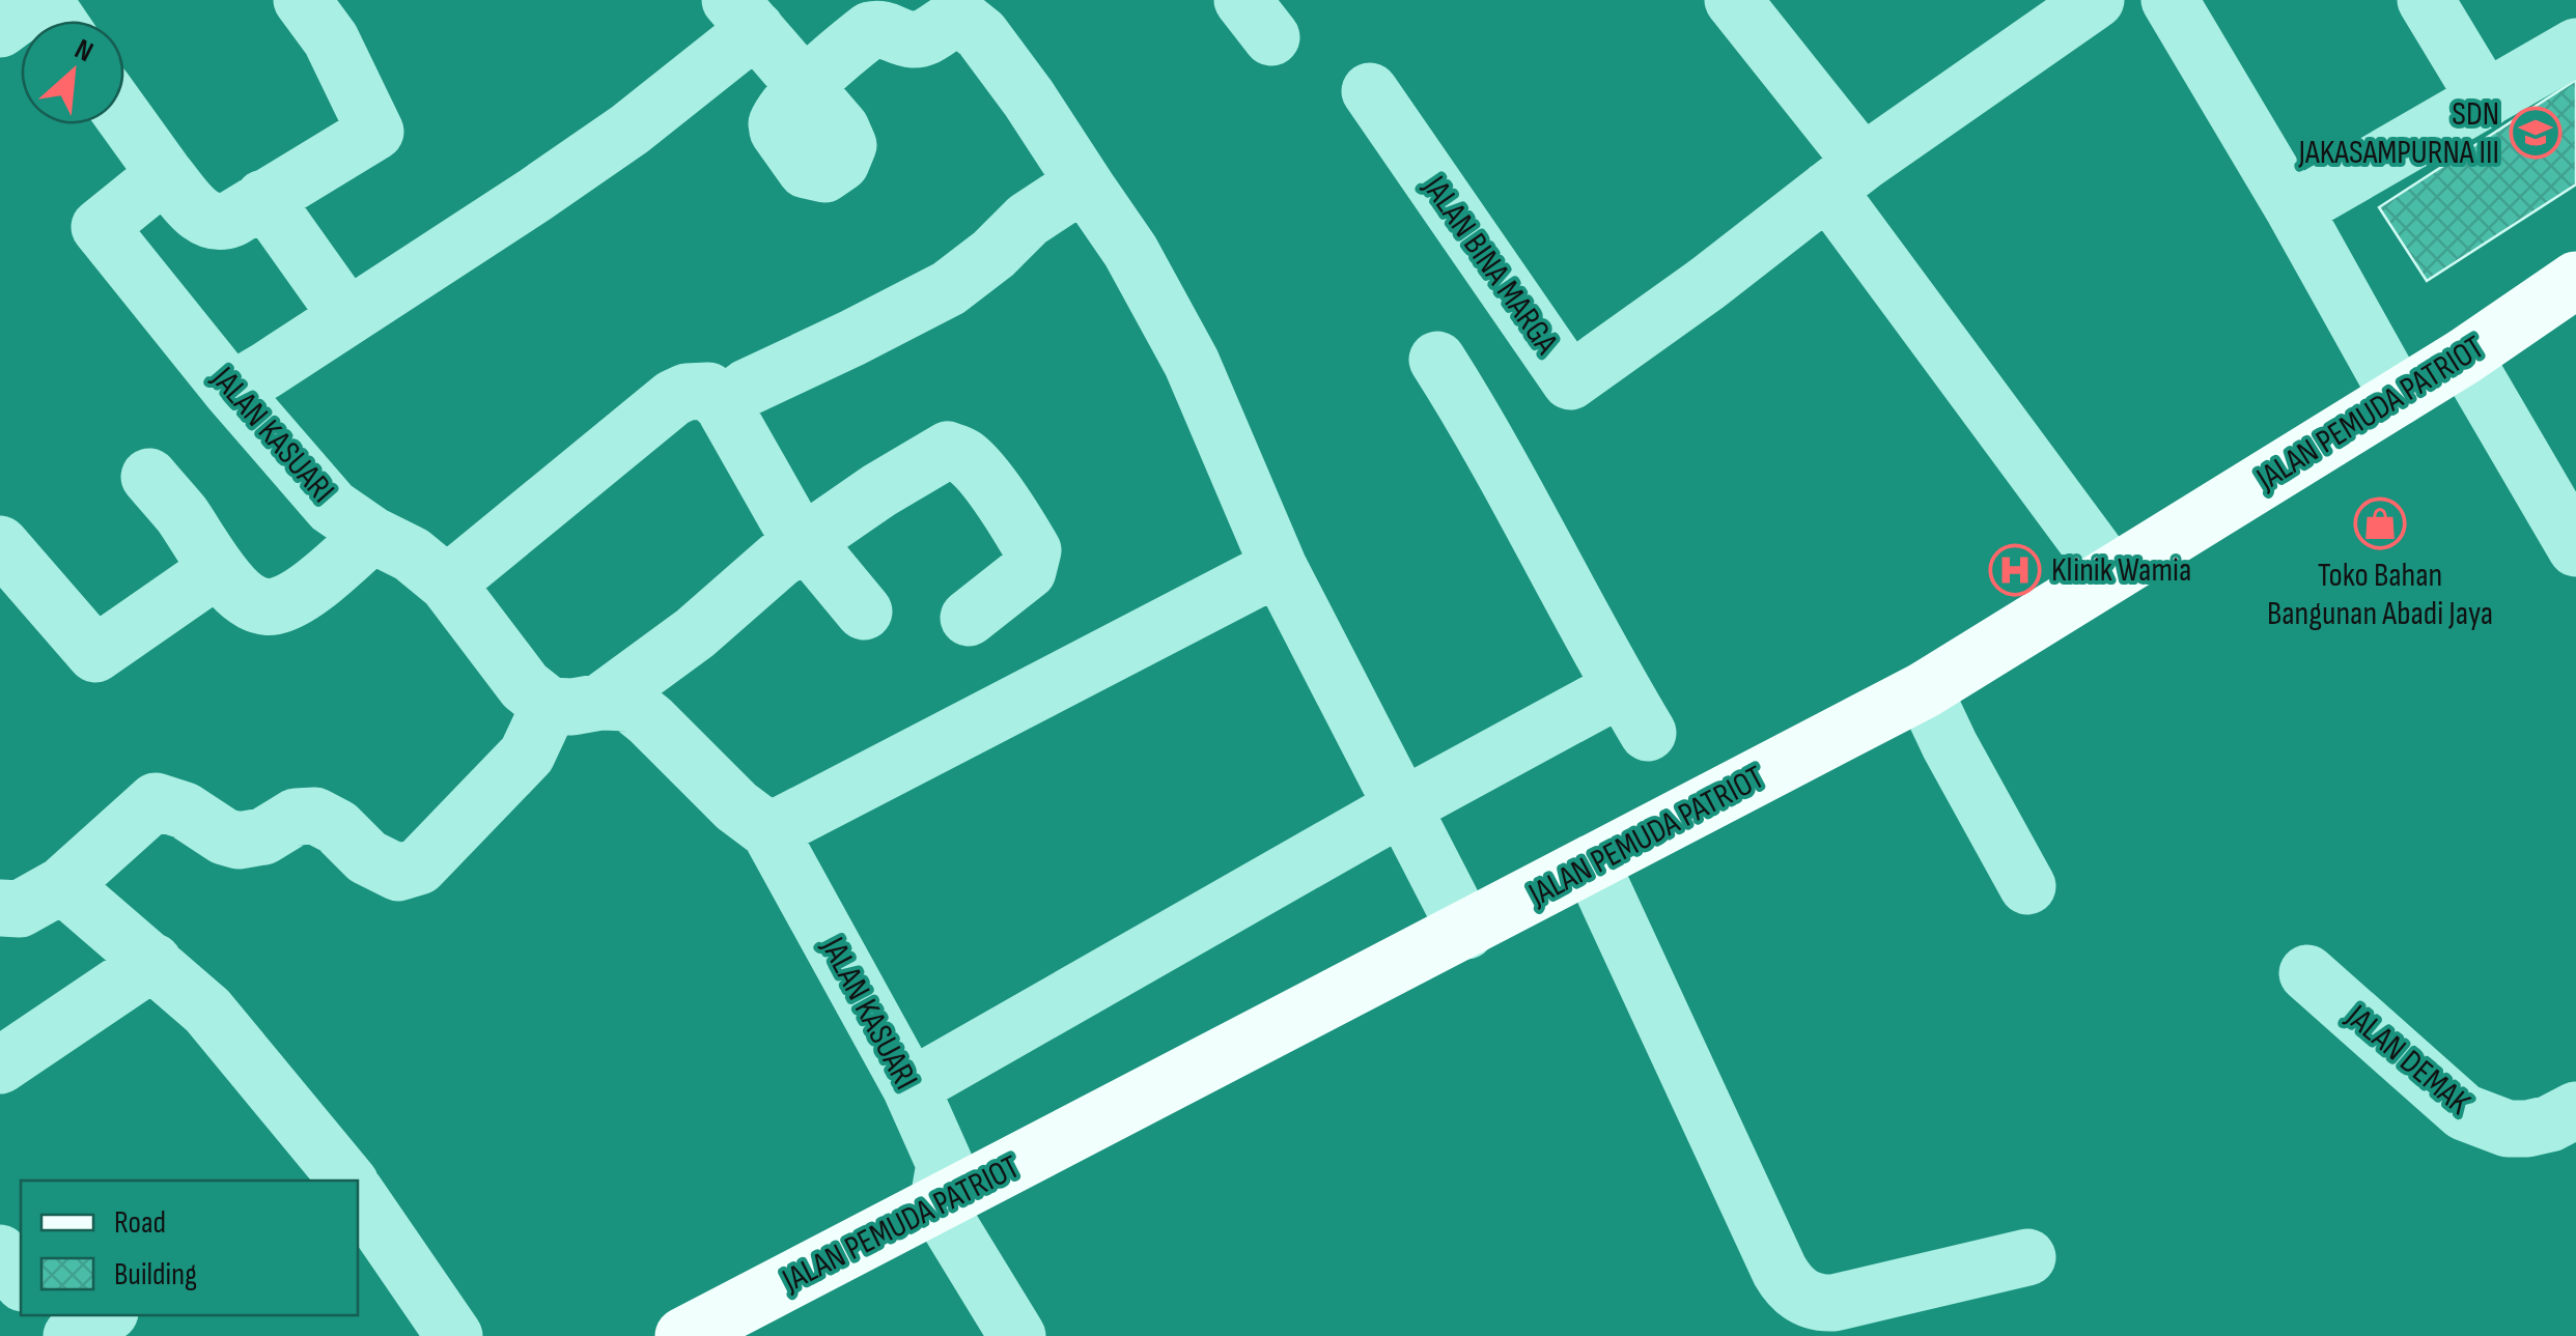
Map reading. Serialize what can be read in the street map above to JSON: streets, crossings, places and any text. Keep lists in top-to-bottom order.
{
  "streets": {
    "main road": ["JALAN PEMUDA PATRIOT"],
    "street": ["JALAN BINA MARGA", "JALAN KASUARI", "JALAN DEMAK"]
  },
  "crossings": [
    ["JALAN PEMUDA PATRIOT", "JALAN KASUARI"]
  ],
  "places": {
    "school or university": ["SDN JAKASAMPURNA III"],
    "shop": ["Toko Bahan Bangunan Abadi Jaya"],
    "hospital": ["Klinik Wamia"]
  },
  "legend": ["Road", "Building"],
  "north": "top right"
}
